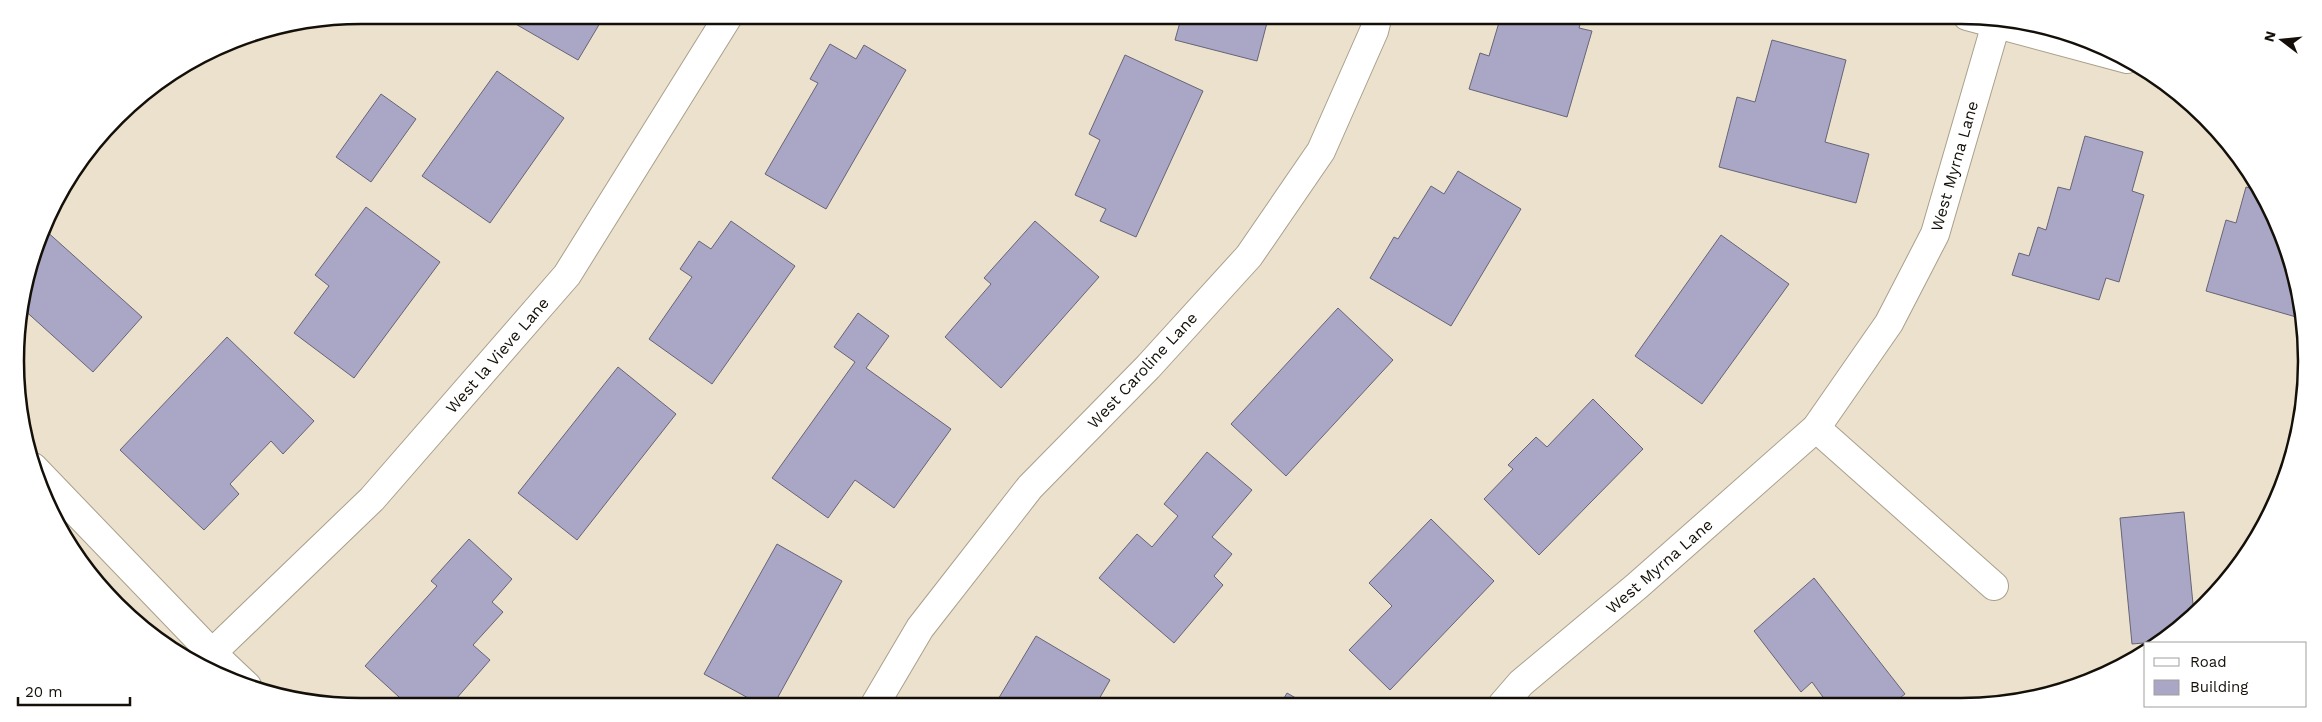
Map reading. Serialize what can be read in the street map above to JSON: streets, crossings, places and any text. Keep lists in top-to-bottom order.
{
  "streets": {
    "street": ["West Myrna Lane", "West la Vieve Lane", "West Caroline Lane"]
  },
  "legend": ["Road", "Building"],
  "scale_bar": "20 m",
  "north": "left"
}
